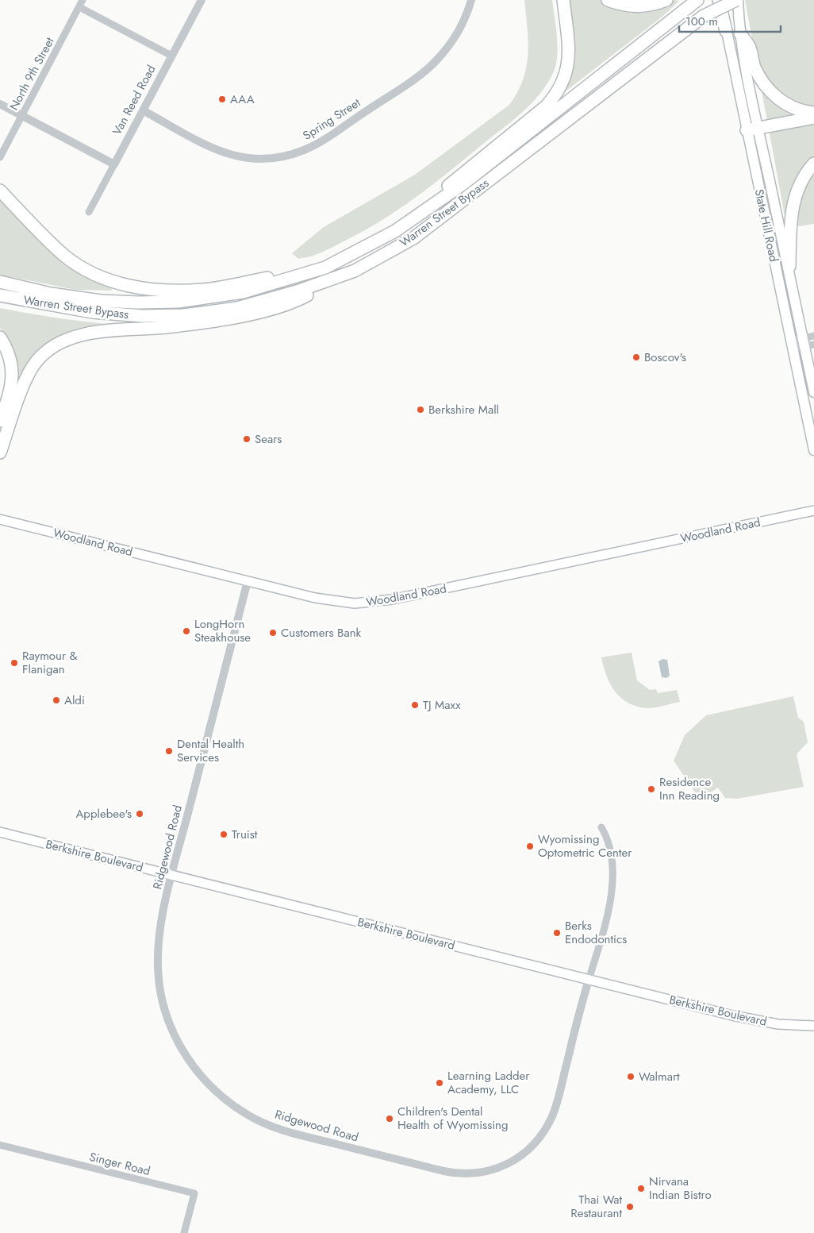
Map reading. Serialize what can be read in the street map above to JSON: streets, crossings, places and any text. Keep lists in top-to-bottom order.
{
  "streets": {
    "highway": ["Warren Street Bypass"],
    "main road": ["State Hill Road", "Woodland Road", "Berkshire Boulevard"],
    "street": [
      "North 9th Street",
      "Van Reed Road",
      "Spring Street",
      "Ridgewood Road",
      "Singer Road"
    ]
  },
  "crossings": [
    ["Van Reed Road", "Spring Street"],
    ["Warren Street Bypass", "State Hill Road"],
    ["Woodland Road", "Ridgewood Road"],
    ["Ridgewood Road", "Berkshire Boulevard"]
  ],
  "places": [
    "AAA",
    "Boscov's",
    "Berkshire Mall",
    "Sears",
    "LongHorn Steakhouse",
    "Customers Bank",
    "Raymour & Flanigan",
    "Aldi",
    "TJ Maxx",
    "Dental Health Services",
    "Residence Inn Reading",
    "Applebee's",
    "Truist",
    "Wyomissing Optometric Center",
    "Berks Endodontics",
    "Walmart",
    "Learning Ladder Academy, LLC",
    "Children's Dental Health of Wyomissing",
    "Nirvana Indian Bistro",
    "Thai Wat Restaurant"
  ],
  "scale_bar": "100 m"
}
